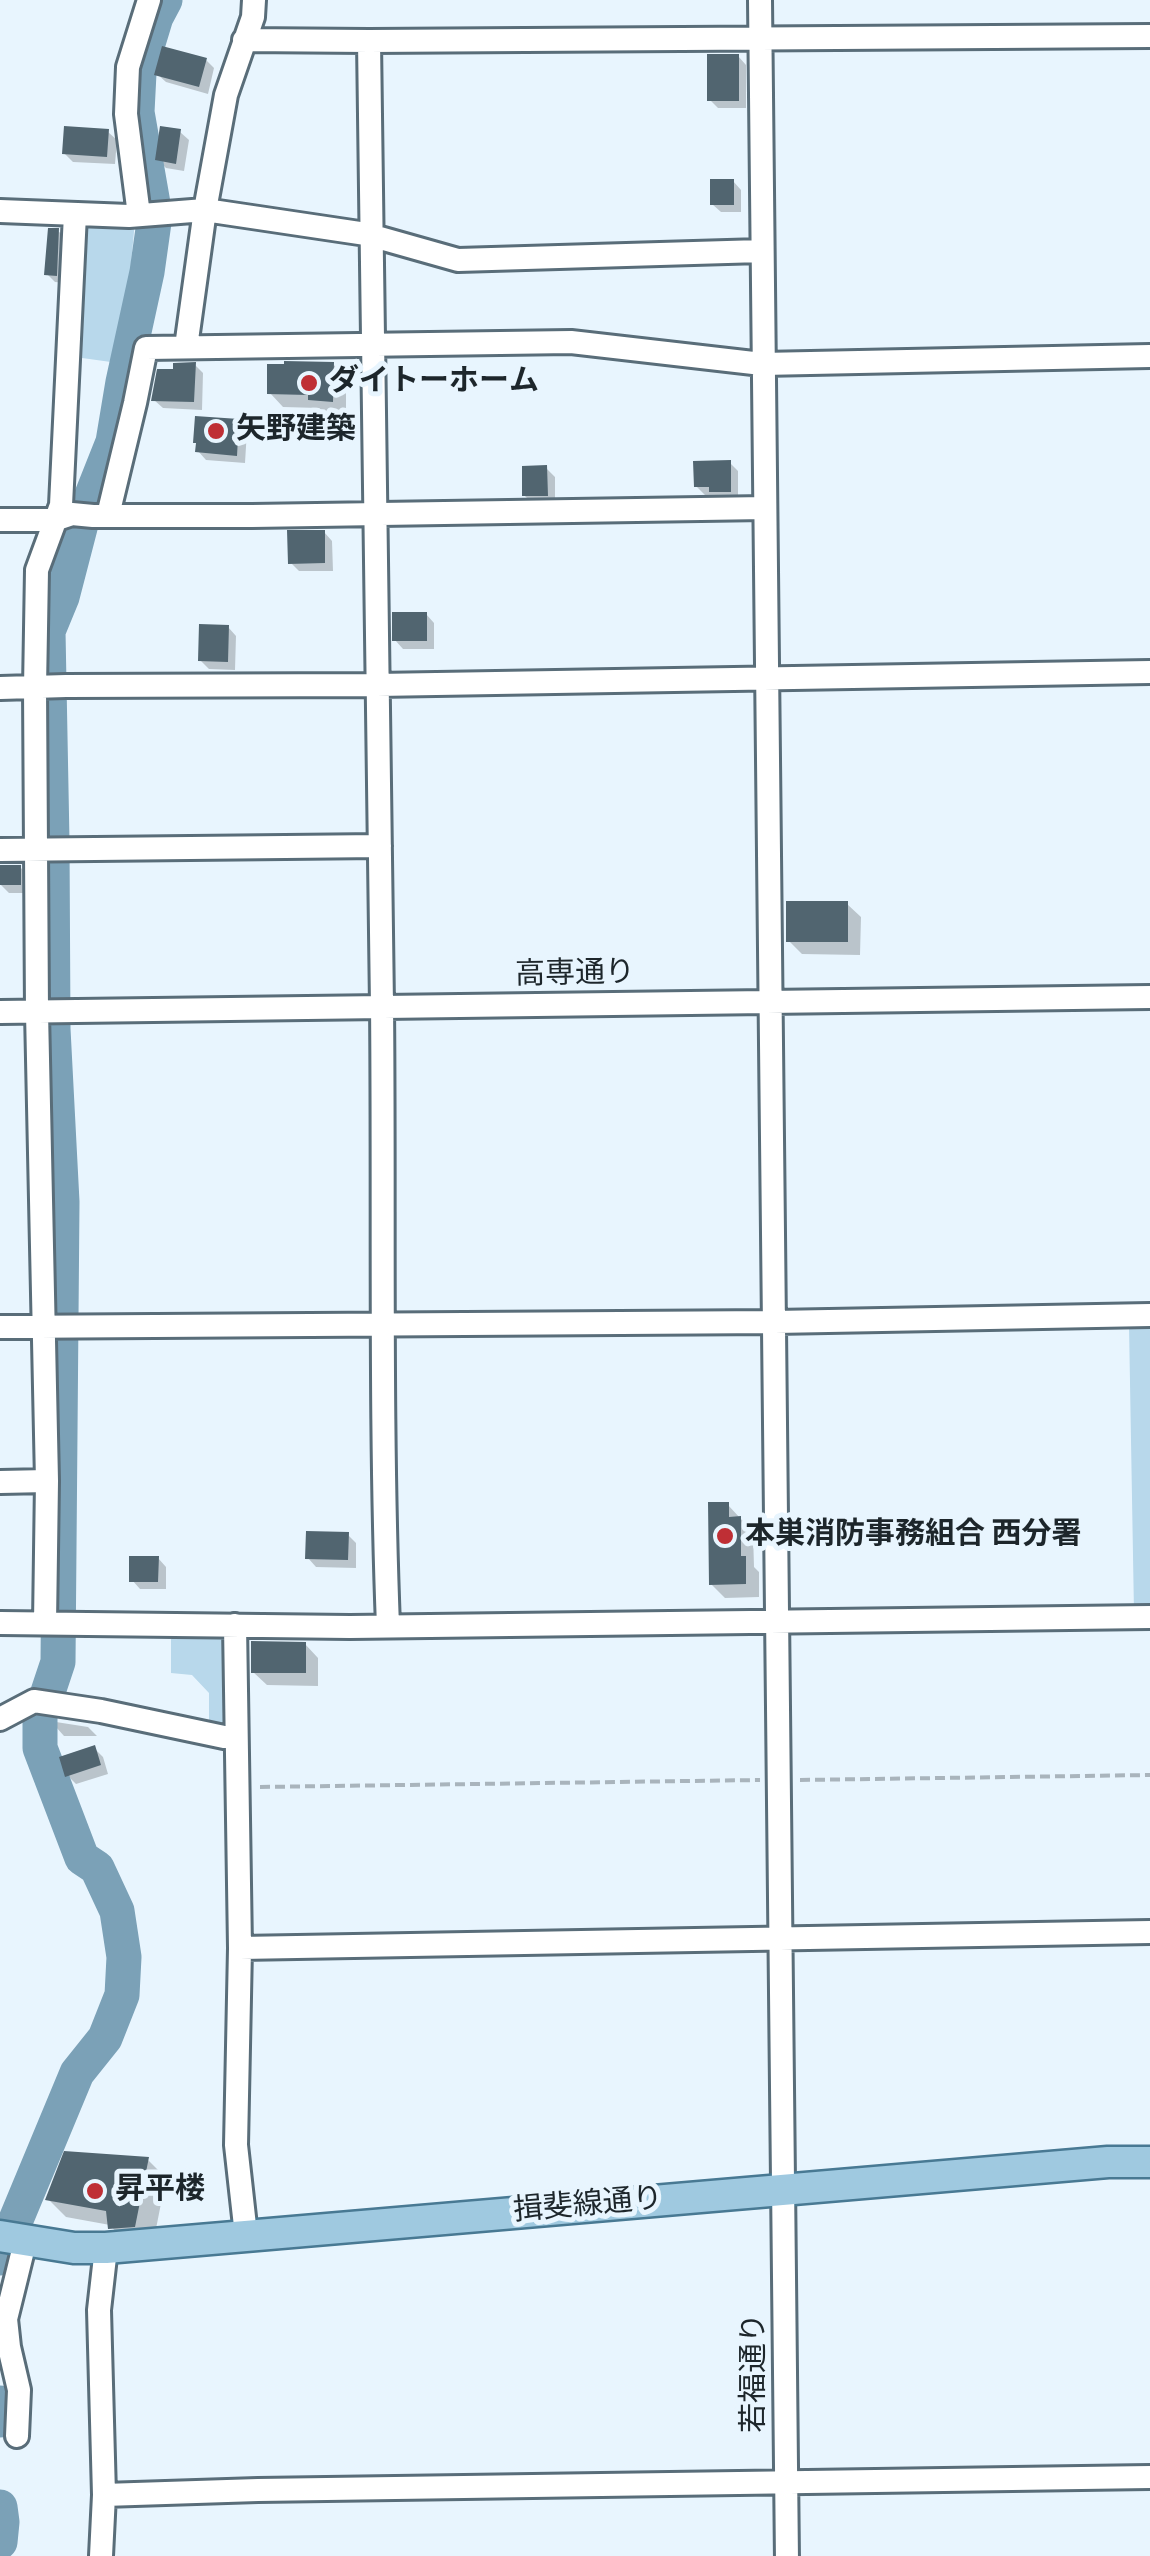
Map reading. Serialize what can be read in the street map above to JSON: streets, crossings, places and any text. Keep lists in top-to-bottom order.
{
  "streets": {
    "main road": ["揖斐線通り"],
    "street": ["高専通り", "若福通り"]
  },
  "crossings": [
    ["高専通り", "若福通り"],
    ["揖斐線通り", "若福通り"]
  ],
  "places": [
    "ダイトーホーム",
    "矢野建築",
    "本巣消防事務組合 西分署",
    "昇平楼"
  ]
}
